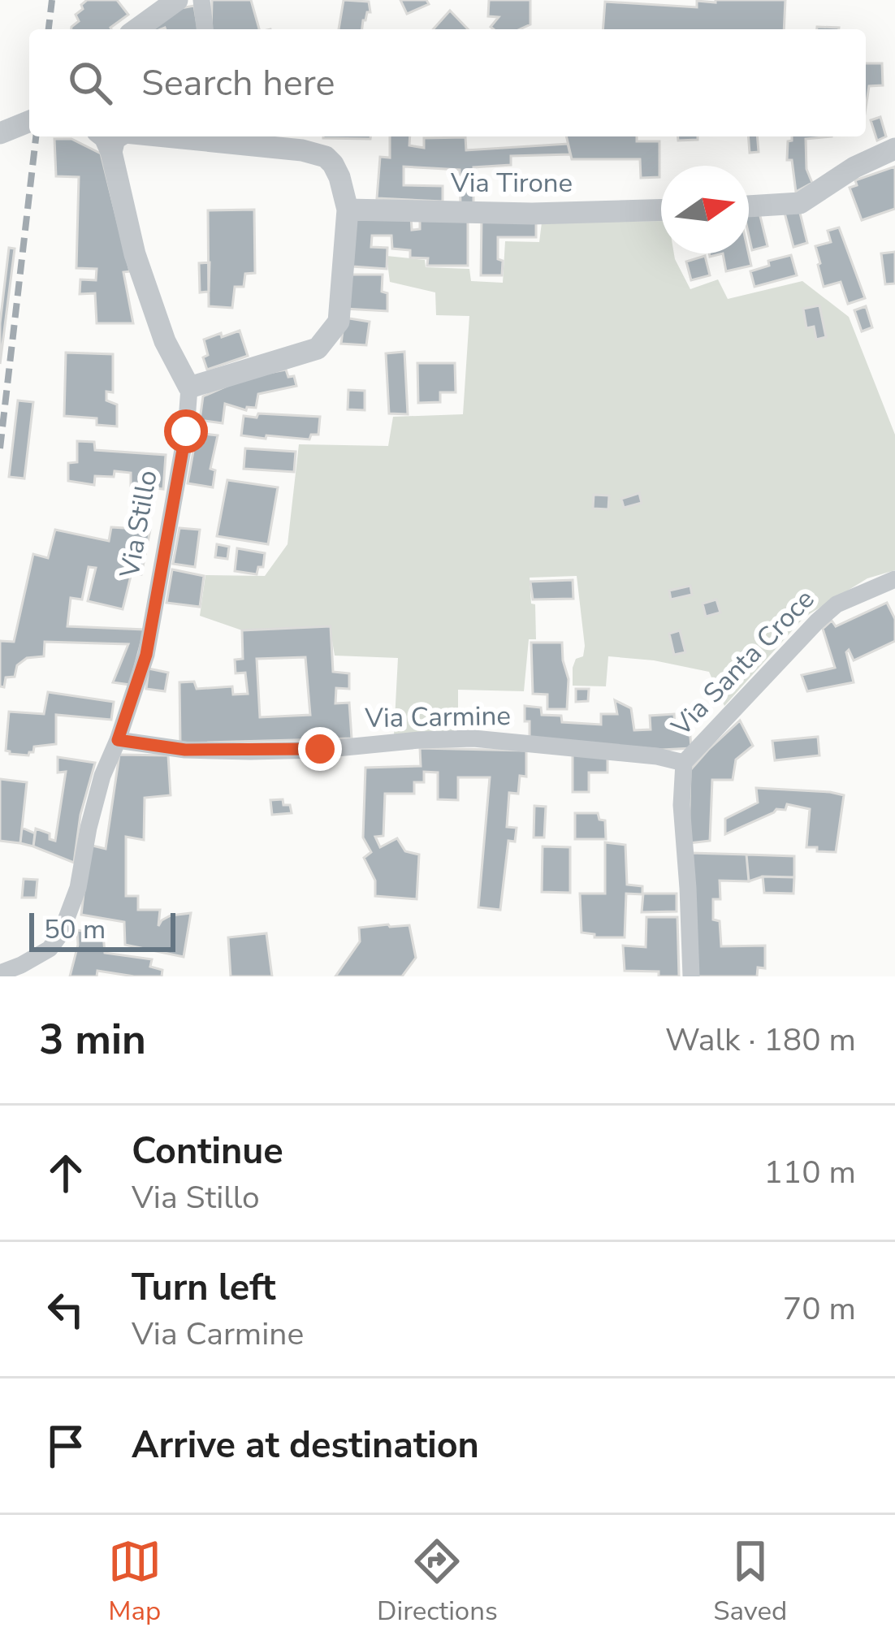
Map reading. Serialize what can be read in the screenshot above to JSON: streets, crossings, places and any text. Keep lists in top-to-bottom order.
{
  "streets": {
    "street": [
      "Via Tirone",
      "Via Stillo",
      "Via Santa Croce",
      "Via Carmine"
    ]
  },
  "crossings": [
    ["Via Stillo", "Via Carmine"],
    ["Via Santa Croce", "Via Carmine"]
  ],
  "scale_bar": "50 m",
  "north": "right",
  "page": {
    "search": "Search here",
    "scale": "50 m",
    "heading": ["3 min", "Walk · 180 m"],
    "list": [
      ["Continue", "Via Stillo", "110 m"],
      ["Turn left", "Via Carmine", "70 m"],
      "Arrive at destination"
    ],
    "nav": ["Map", "Directions", "Saved"]
  }
}
